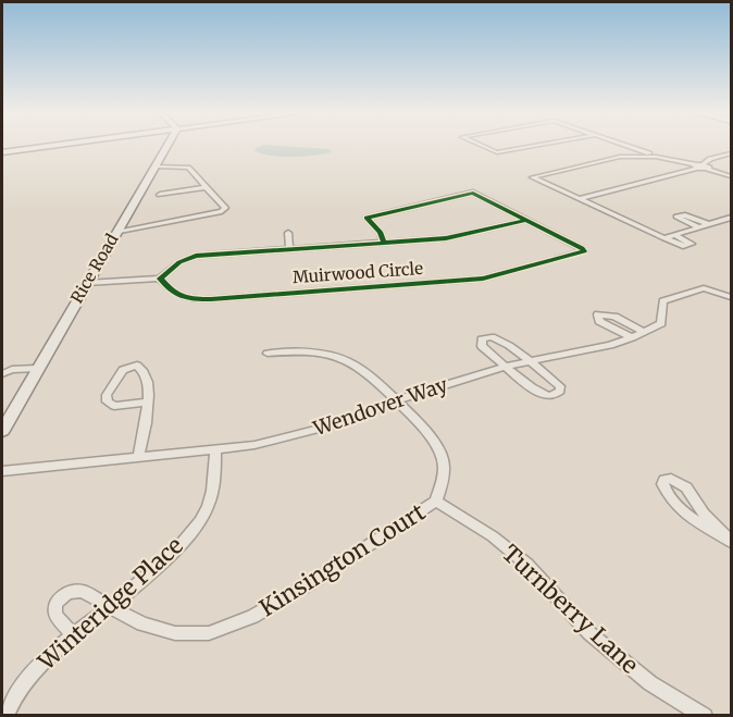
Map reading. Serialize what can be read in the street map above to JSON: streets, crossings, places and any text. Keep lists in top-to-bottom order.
{
  "streets": {
    "street": [
      "Rice Road",
      "Muirwood Circle",
      "Wendover Way",
      "Kinsington Court",
      "Winteridge Place",
      "Turnberry Lane"
    ]
  },
  "crossings": [
    ["Wendover Way", "Kinsington Court"],
    ["Wendover Way", "Winteridge Place"],
    ["Kinsington Court", "Winteridge Place"],
    ["Kinsington Court", "Turnberry Lane"]
  ]
}
